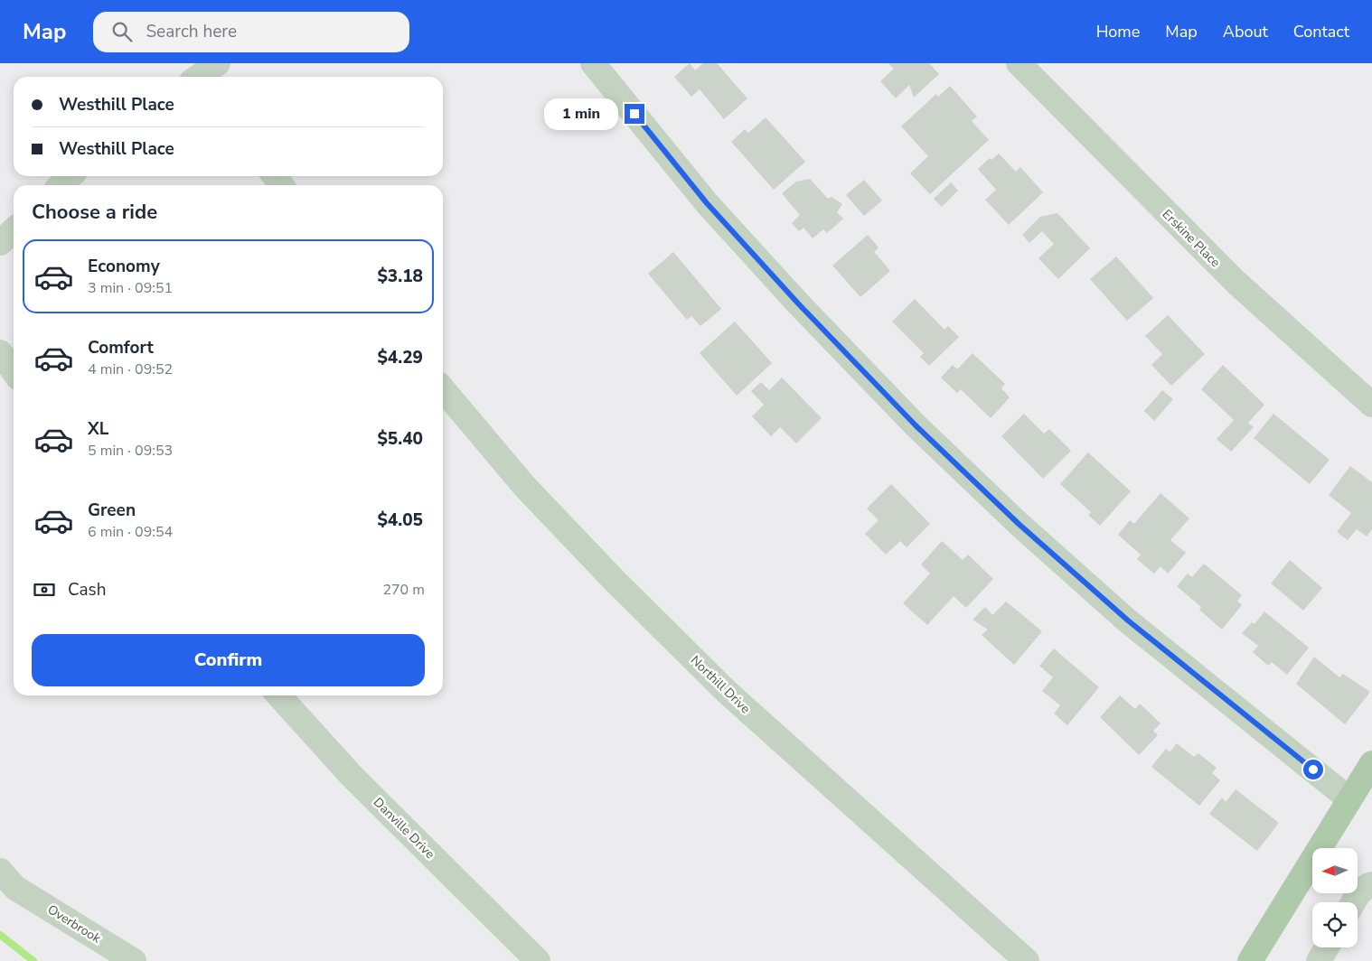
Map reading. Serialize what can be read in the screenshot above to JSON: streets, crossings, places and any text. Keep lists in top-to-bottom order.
{
  "streets": {
    "street": [
      "Erskine Place",
      "Northill Drive",
      "Danville Drive",
      "Overbrook"
    ]
  },
  "north": "left",
  "page": {
    "header": "Map",
    "search": "Search here",
    "nav": [
      "Home",
      "Map",
      "About",
      "Contact"
    ],
    "banner": ["Westhill Place", "Westhill Place"],
    "bubble": "1 min",
    "heading": "Choose a ride",
    "list": [
      {
        "name": "Economy",
        "note": "3 min · 09:51",
        "value": "$3.18"
      },
      {
        "name": "Comfort",
        "note": "4 min · 09:52",
        "value": "$4.29"
      },
      {
        "name": "XL",
        "note": "5 min · 09:53",
        "value": "$5.40"
      },
      {
        "name": "Green",
        "note": "6 min · 09:54",
        "value": "$4.05"
      }
    ],
    "pay": ["Cash", "270 m"],
    "buttons": "Confirm"
  }
}
